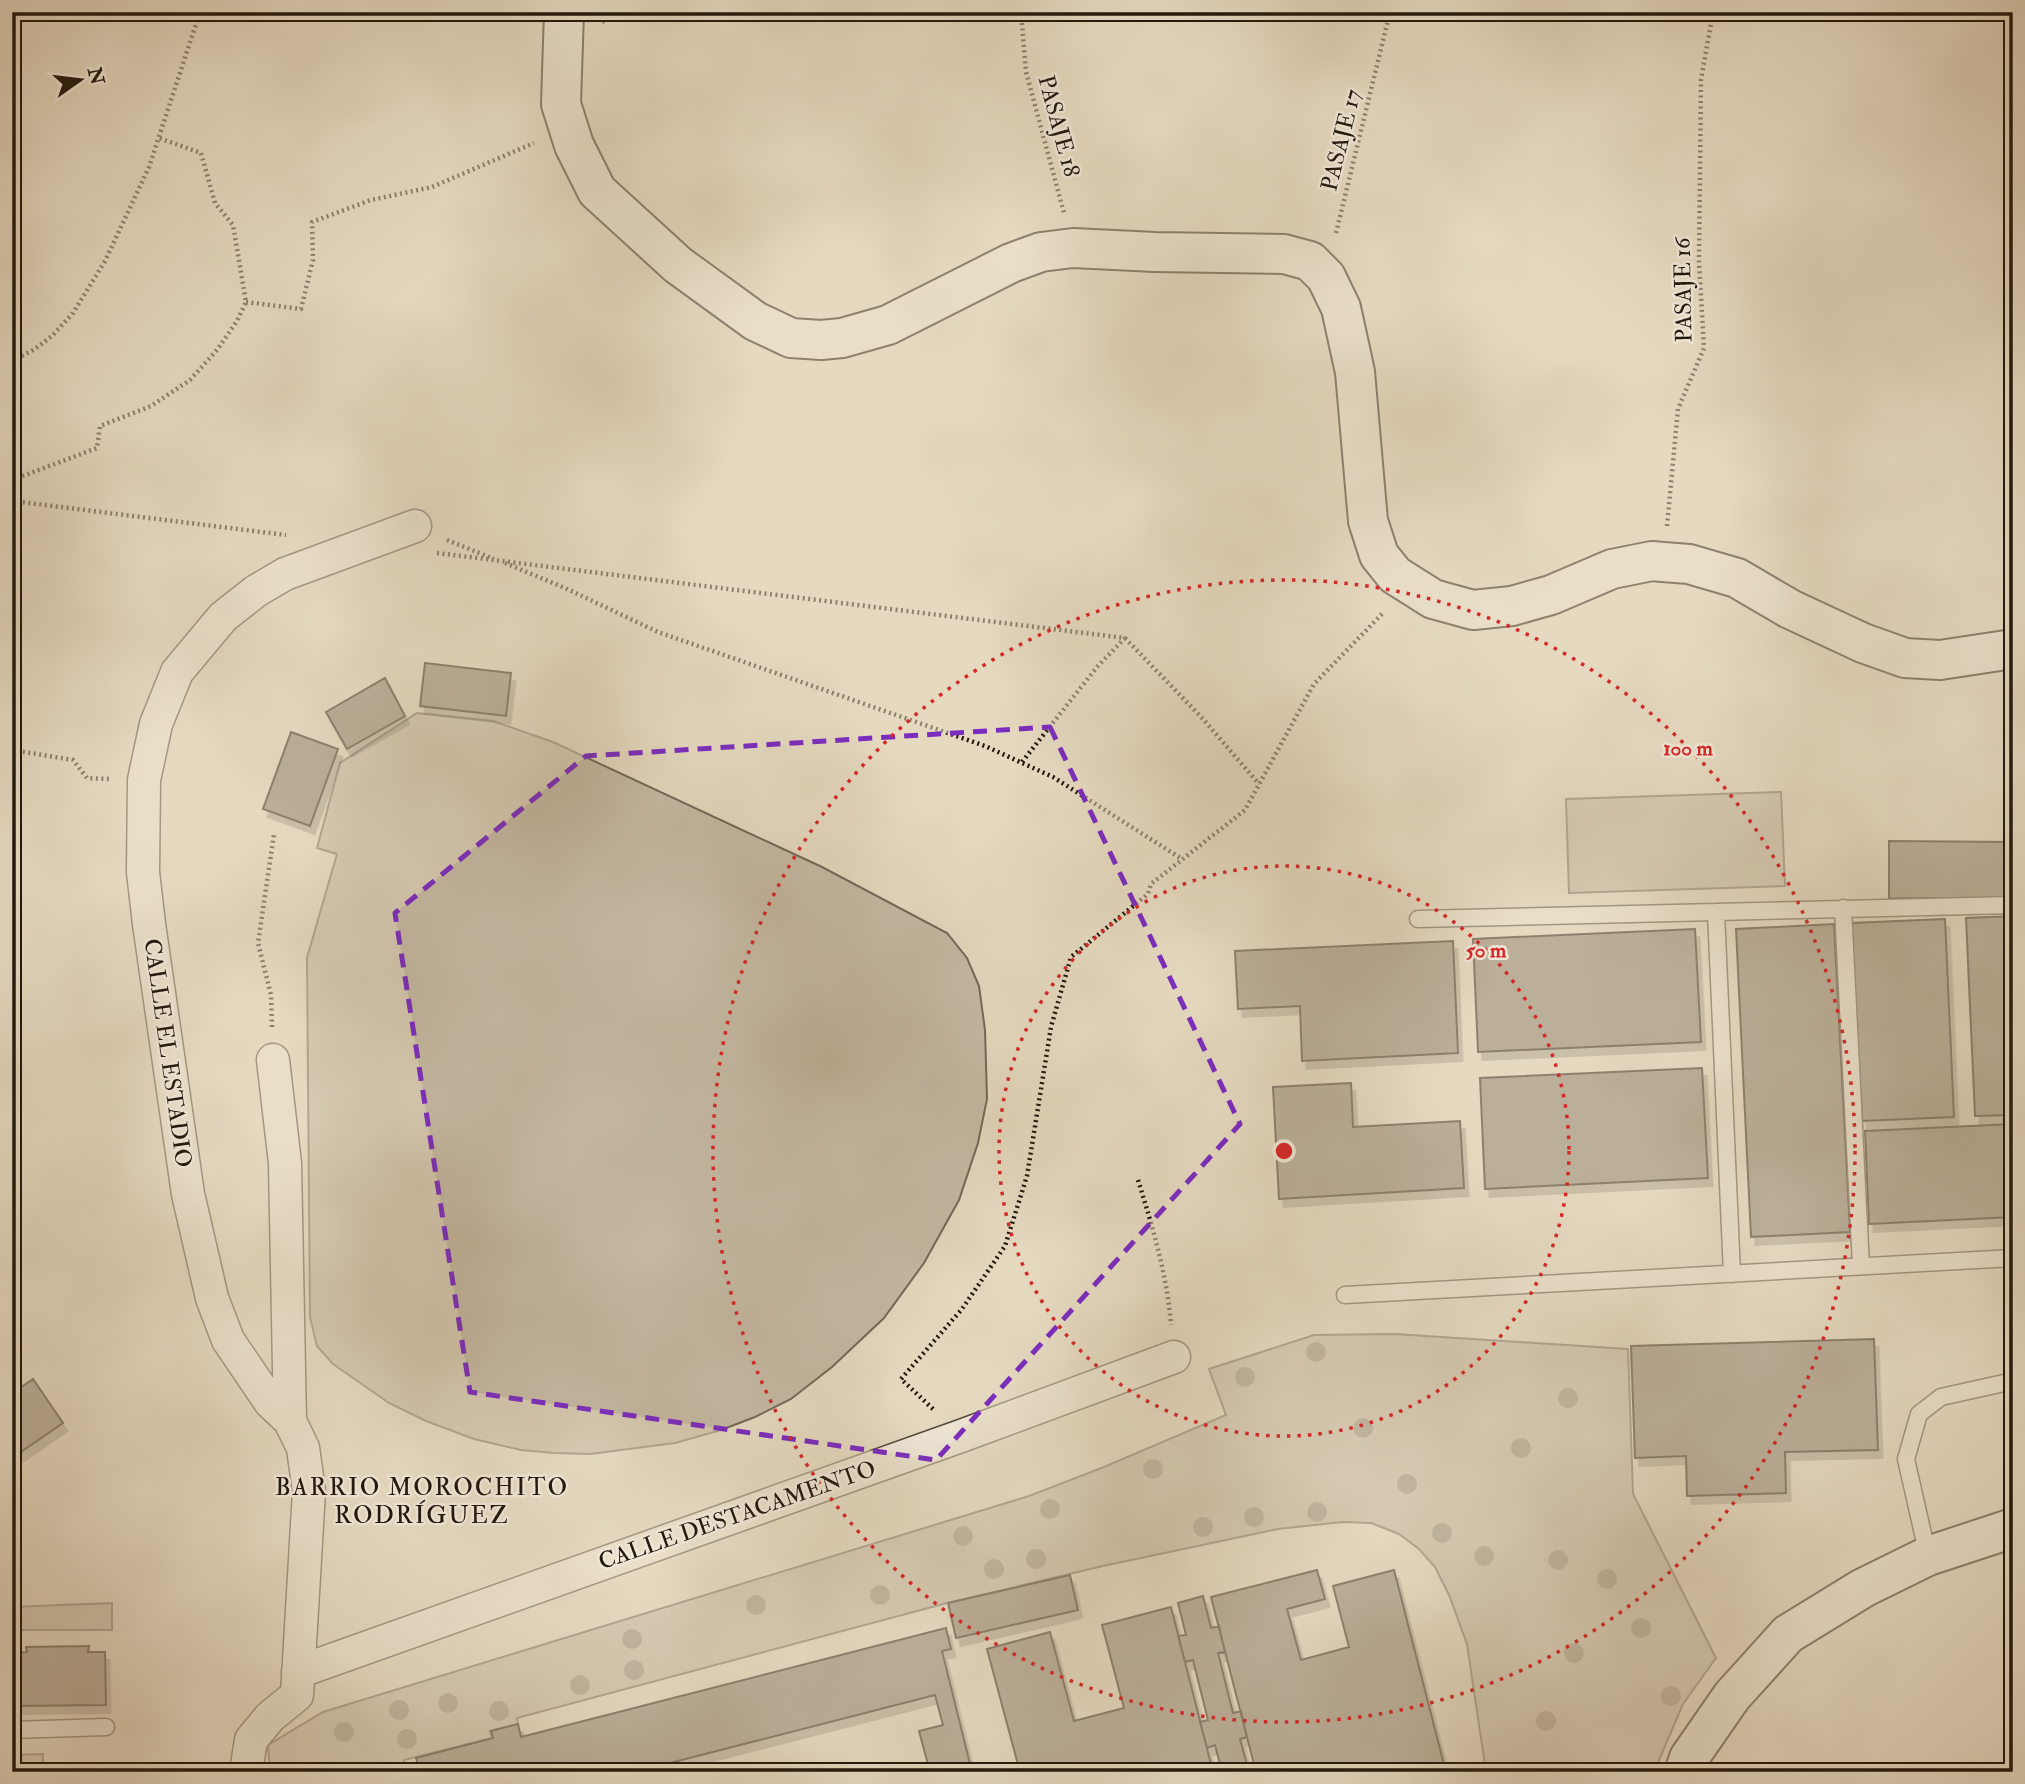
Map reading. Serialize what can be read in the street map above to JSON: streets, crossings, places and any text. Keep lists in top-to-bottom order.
{
  "streets": {
    "street": ["CALLE EL ESTADIO", "CALLE DESTACAMENTO"],
    "path": ["PASAJE 18", "PASAJE 17", "PASAJE 16"]
  },
  "crossings": [
    ["CALLE EL ESTADIO", "CALLE DESTACAMENTO"]
  ],
  "districts": ["BARRIO MOROCHITO RODRÍGUEZ"],
  "north": "right",
  "rings": ["100 m", "50 m"]
}
